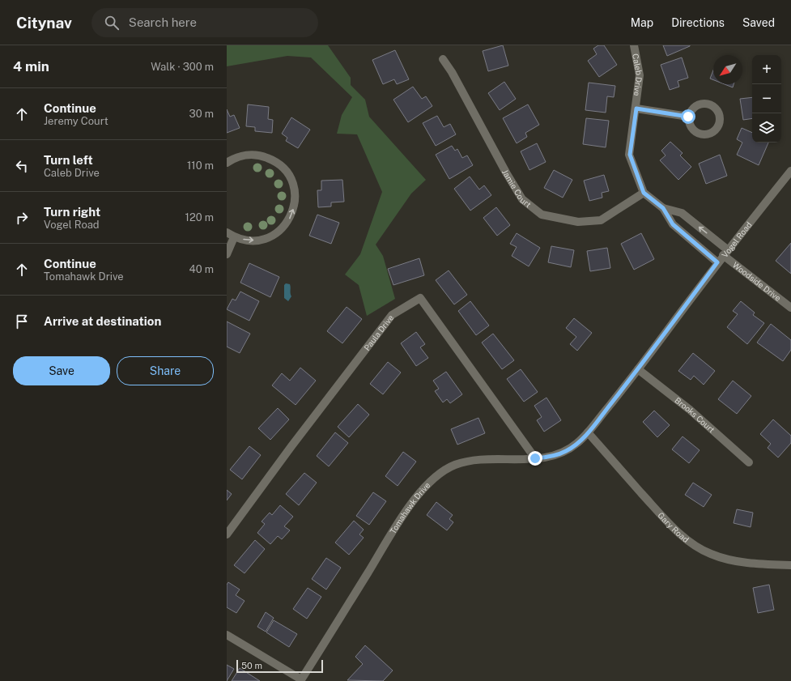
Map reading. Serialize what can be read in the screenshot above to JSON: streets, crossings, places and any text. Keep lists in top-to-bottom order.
{
  "streets": {
    "street": [
      "Caleb Drive",
      "Jamie Court",
      "Vogel Road",
      "Woodside Drive",
      "Paula Drive",
      "Brooks Court",
      "Tomahawk Drive",
      "Gary Road"
    ]
  },
  "crossings": [
    ["Caleb Drive", "Jamie Court"],
    ["Vogel Road", "Woodside Drive"],
    ["Vogel Road", "Brooks Court"],
    ["Vogel Road", "Tomahawk Drive"],
    ["Vogel Road", "Gary Road"],
    ["Paula Drive", "Tomahawk Drive"],
    ["Tomahawk Drive", "Gary Road"]
  ],
  "scale_bar": "50 m",
  "north": "bottom left",
  "page": {
    "header": "Citynav",
    "search": "Search here",
    "nav": ["Map", "Directions", "Saved"],
    "heading": ["4 min", "Walk · 300 m"],
    "map_buttons": ["+", "−"],
    "list": [
      ["Continue", "Jeremy Court", "30 m"],
      ["Turn left", "Caleb Drive", "110 m"],
      ["Turn right", "Vogel Road", "120 m"],
      ["Continue", "Tomahawk Drive", "40 m"],
      "Arrive at destination"
    ],
    "buttons": ["Save", "Share"],
    "scale": "50 m"
  }
}
